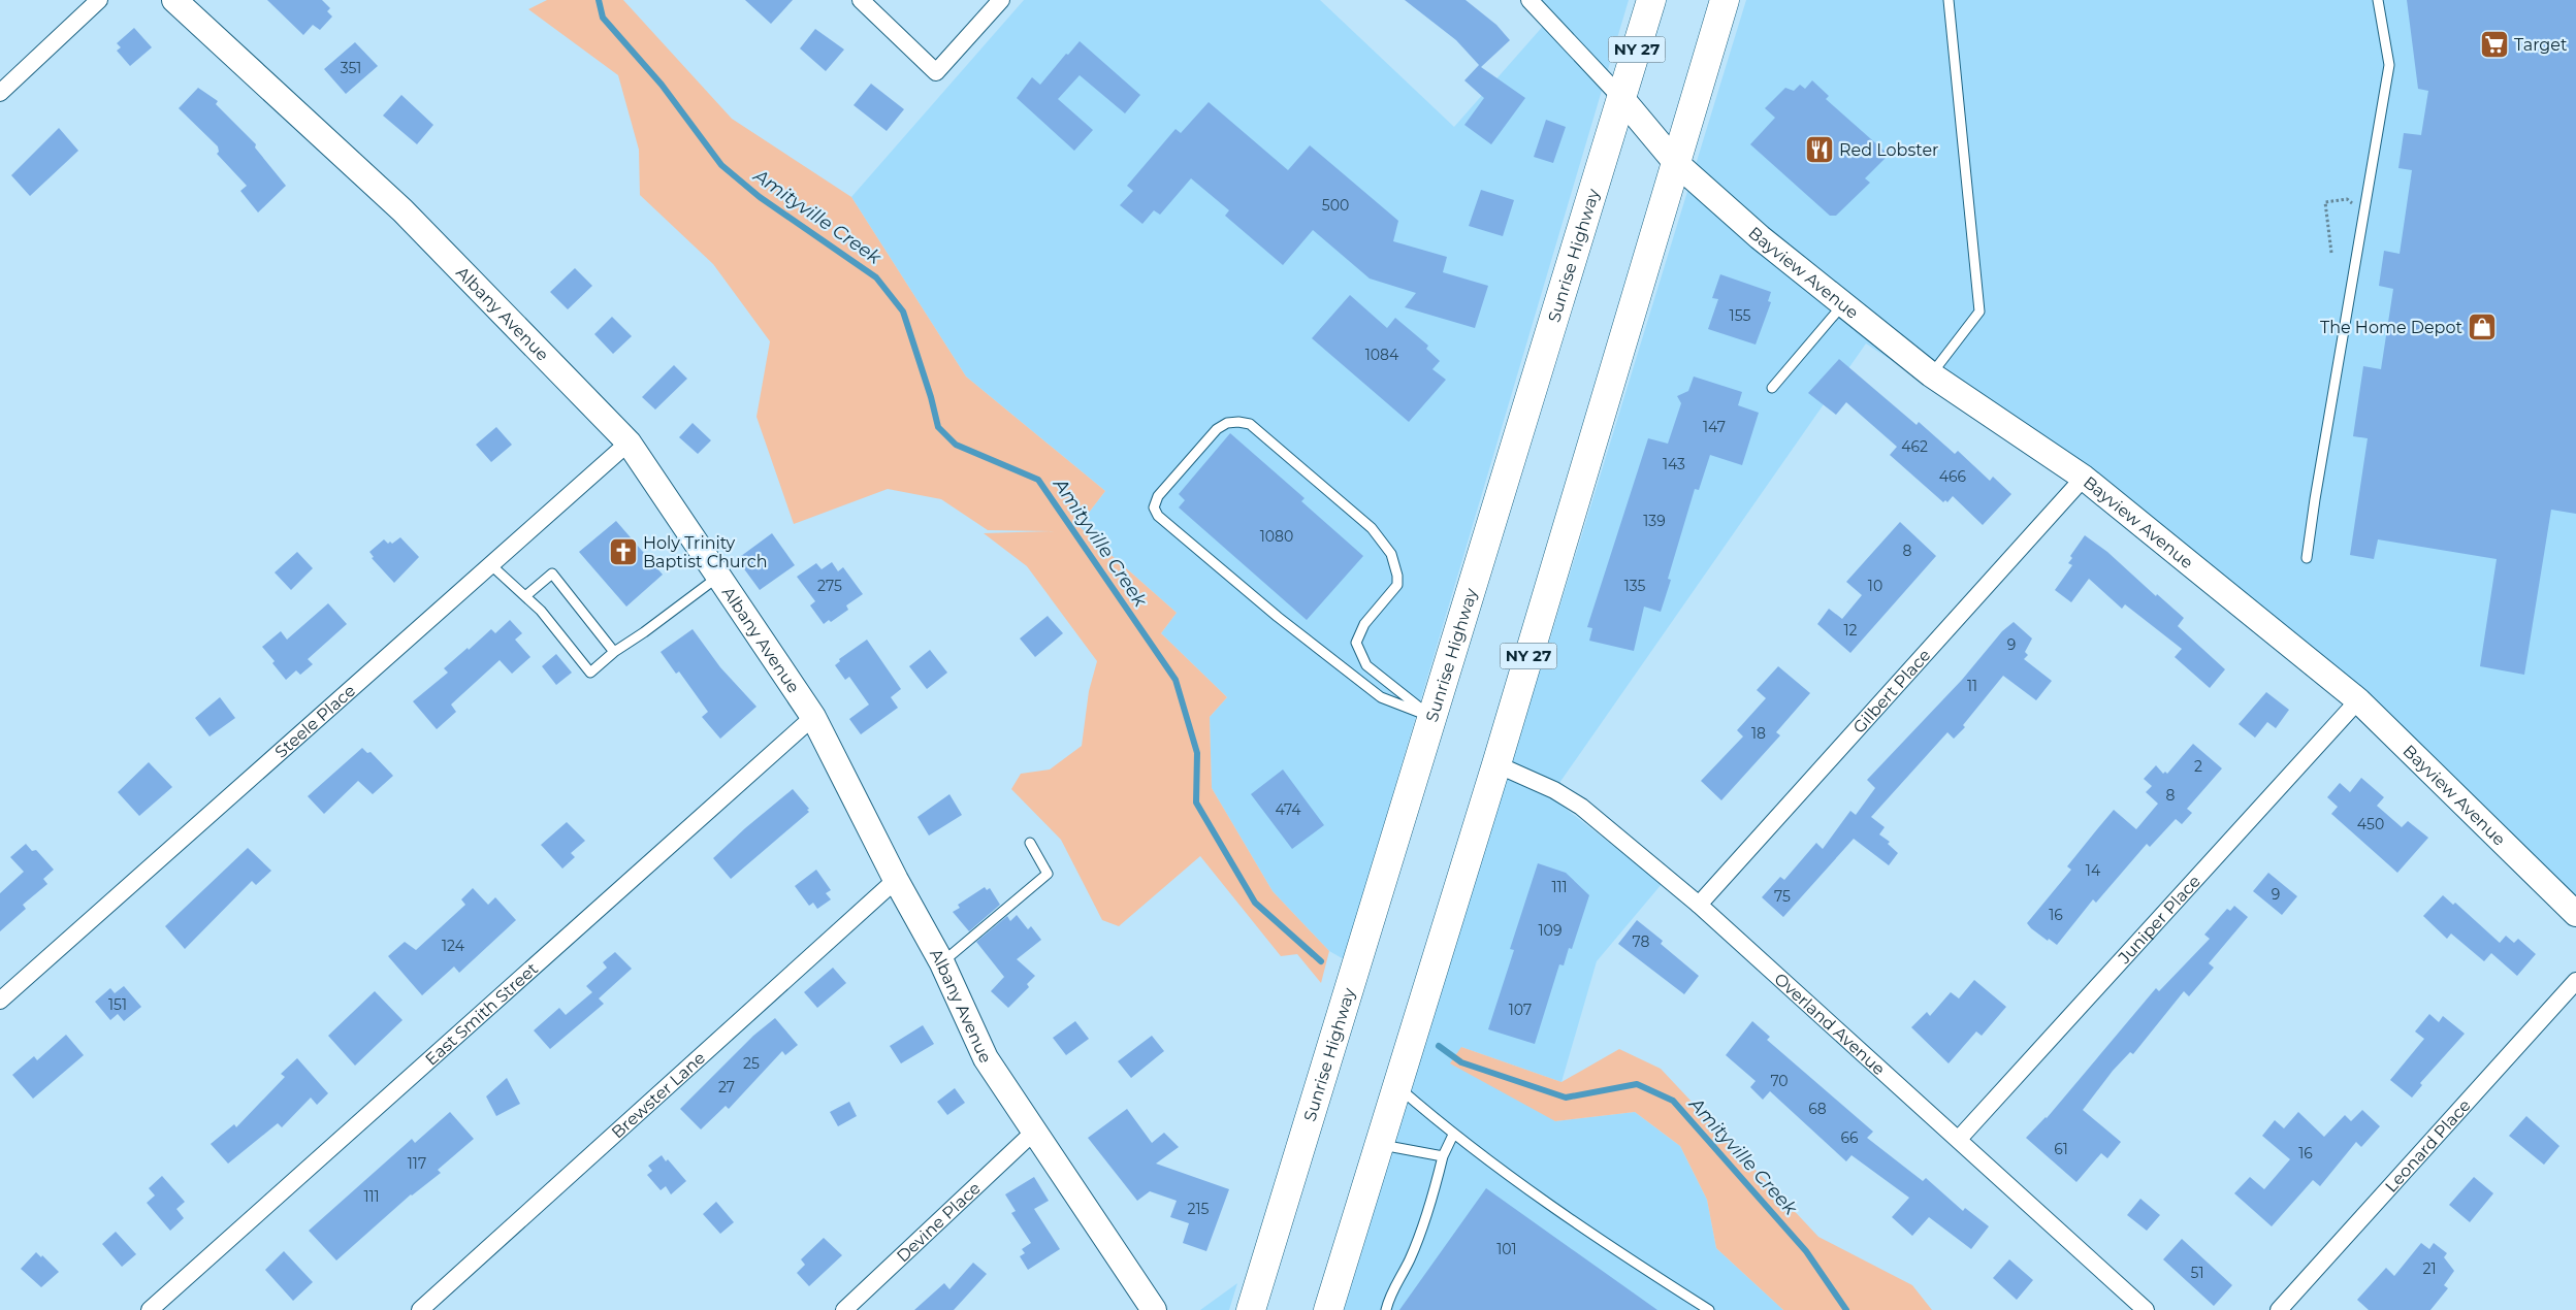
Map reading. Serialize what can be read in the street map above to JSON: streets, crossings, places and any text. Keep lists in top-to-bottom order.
{
  "streets": {
    "highway": ["NY 27", "Sunrise Highway"],
    "street": [
      "Bayview Avenue",
      "Albany Avenue",
      "Gilbert Place",
      "Steele Place",
      "Juniper Place",
      "East Smith Street",
      "Overland Avenue",
      "Brewster Lane",
      "Leonard Place",
      "Devine Place"
    ]
  },
  "crossings": [
    ["NY 27", "Bayview Avenue"],
    ["NY 27", "Overland Avenue"],
    ["Sunrise Highway", "Bayview Avenue"],
    ["Bayview Avenue", "Gilbert Place"],
    ["Bayview Avenue", "Juniper Place"],
    ["Albany Avenue", "Steele Place"],
    ["Albany Avenue", "East Smith Street"],
    ["Albany Avenue", "Brewster Lane"],
    ["Albany Avenue", "Devine Place"],
    ["Gilbert Place", "Overland Avenue"],
    ["Juniper Place", "Overland Avenue"]
  ],
  "water": ["Amityville Creek"],
  "places": {
    "supermarket": ["Target"],
    "restaurant": ["Red Lobster"],
    "shop": ["The Home Depot"],
    "church": ["Holy Trinity Baptist Church"]
  },
  "house_numbers": [
    "351",
    "500",
    "155",
    "1084",
    "147",
    "462",
    "143",
    "466",
    "139",
    "1080",
    "8",
    "275",
    "135",
    "10",
    "12",
    "9",
    "11",
    "18",
    "2",
    "8",
    "474",
    "450",
    "14",
    "111",
    "9",
    "75",
    "16",
    "109",
    "78",
    "124",
    "151",
    "107",
    "25",
    "70",
    "27",
    "68",
    "66",
    "61",
    "16",
    "117",
    "111",
    "215",
    "101",
    "21",
    "51"
  ]
}
